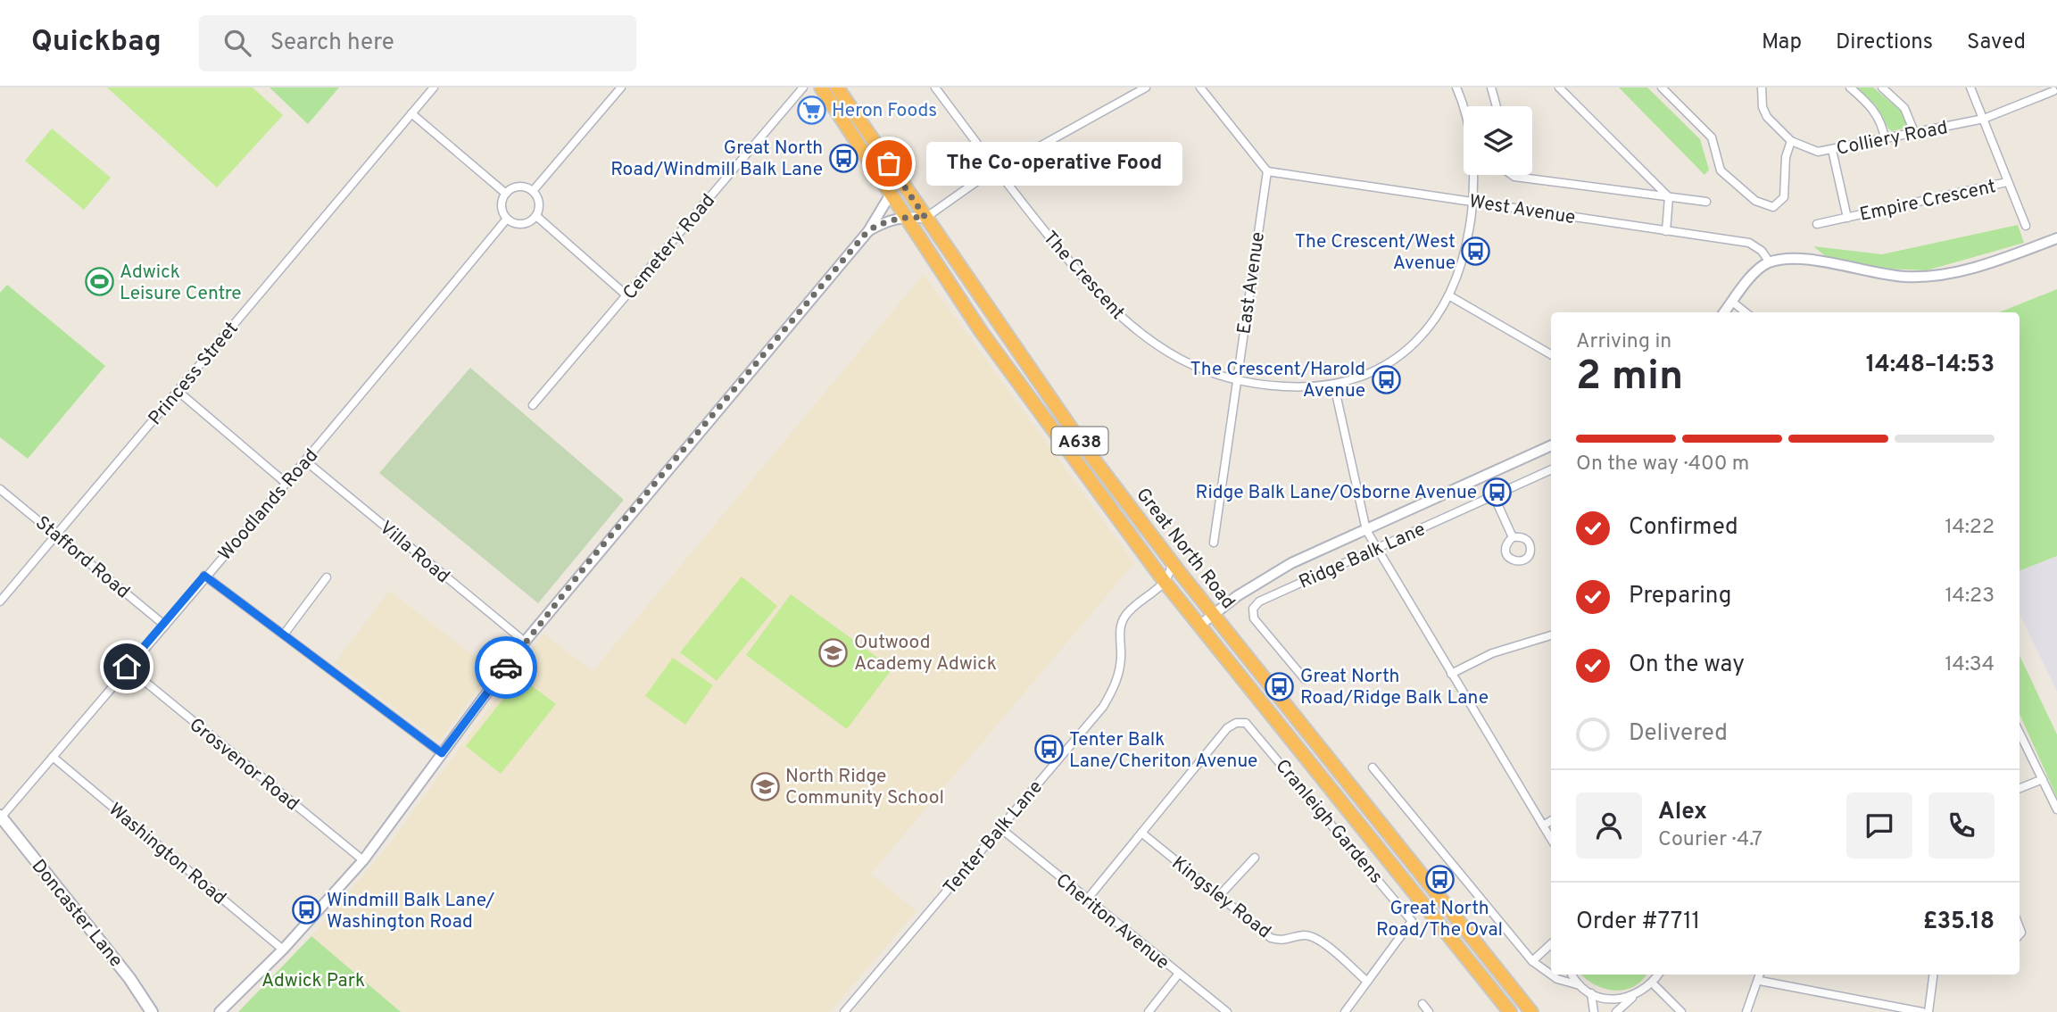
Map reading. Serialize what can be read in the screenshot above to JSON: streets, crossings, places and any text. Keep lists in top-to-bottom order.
{
  "streets": {
    "highway": ["A638", "Great North Road"],
    "main road": ["Doncaster Lane"],
    "street": [
      "Colliery Road",
      "Empire Crescent",
      "West Avenue",
      "Cemetery Road",
      "The Crescent",
      "East Avenue",
      "Princess Street",
      "Woodlands Road",
      "Villa Road",
      "Ridge Balk Lane",
      "Stafford Road",
      "Grosvenor Road",
      "Cranleigh Gardens",
      "Tenter Balk Lane",
      "Washington Road",
      "Kingsley Road",
      "Cheriton Avenue"
    ]
  },
  "crossings": [
    ["Colliery Road", "Empire Crescent"],
    ["West Avenue", "The Crescent"],
    ["West Avenue", "East Avenue"],
    ["The Crescent", "East Avenue"],
    ["Princess Street", "Stafford Road"],
    ["Woodlands Road", "Villa Road"],
    ["Woodlands Road", "Stafford Road"],
    ["Woodlands Road", "Grosvenor Road"],
    ["Woodlands Road", "Washington Road"],
    ["Woodlands Road", "Doncaster Lane"],
    ["Great North Road", "Ridge Balk Lane"],
    ["Great North Road", "Tenter Balk Lane"],
    ["Cranleigh Gardens", "Kingsley Road"],
    ["Tenter Balk Lane", "Cheriton Avenue"]
  ],
  "parks": ["Adwick Park"],
  "places": {
    "supermarket": ["Heron Foods"],
    "bus stop": [
      "Great North Road/Windmill Balk Lane",
      "The Crescent/West Avenue",
      "The Crescent/Harold Avenue",
      "Ridge Balk Lane/Osborne Avenue",
      "Great North Road/Ridge Balk Lane",
      "Tenter Balk Lane/Cheriton Avenue",
      "Great North Road/The Oval",
      "Windmill Balk Lane/ Washington Road"
    ],
    "other": ["The Co-operative Food"],
    "sports": ["Adwick Leisure Centre"],
    "school or university": ["Outwood Academy Adwick", "North Ridge Community School"]
  },
  "page": {
    "header": "Quickbag",
    "search": "Search here",
    "nav": ["Map", "Directions", "Saved"],
    "bubble": "The Co-operative Food",
    "heading": ["2 min", "Arriving in", "14:48–14:53"],
    "panel": [
      "Alex",
      "Courier · 4.7",
      "Order #7711",
      "£35.18"
    ],
    "bar": "On the way · 400 m",
    "list": [
      ["Confirmed", "14:22"],
      ["Preparing", "14:23"],
      ["On the way", "14:34"],
      "Delivered"
    ]
  }
}
